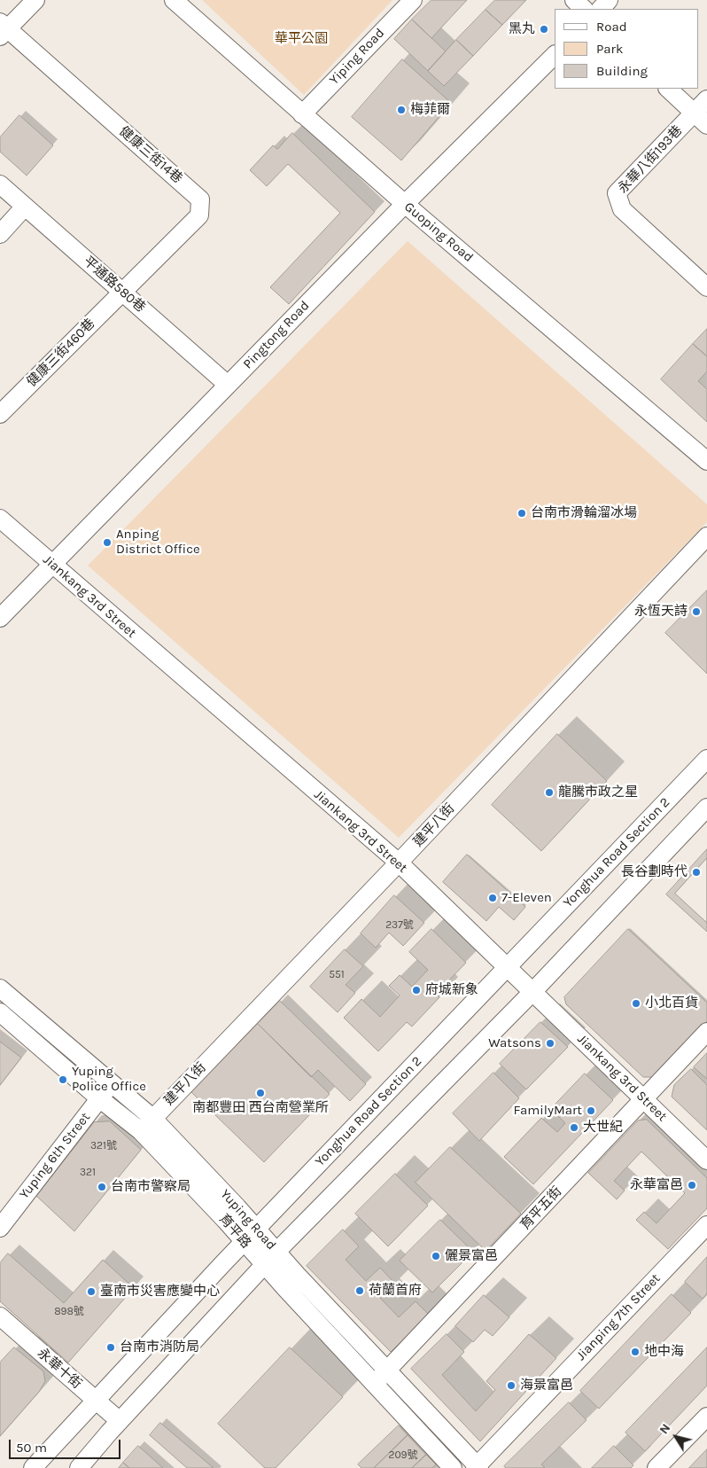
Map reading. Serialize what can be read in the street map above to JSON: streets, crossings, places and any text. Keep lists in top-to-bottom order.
{
  "streets": {
    "street": [
      "Yiping Road",
      "健康三街14巷",
      "永華八街193巷",
      "Guoping Road",
      "平通路580巷",
      "Pingtong Road",
      "健康三街460巷",
      "Jiankang 3rd Street",
      "建平八街",
      "Yonghua Road Section 2",
      "Yuping 6th Street",
      "育平五街",
      "Yuping Road",
      "育平路",
      "Jianping 7th Street",
      "永華十街"
    ]
  },
  "crossings": [
    ["Yiping Road", "Guoping Road"],
    ["健康三街14巷", "平通路580巷"],
    ["健康三街14巷", "健康三街460巷"],
    ["Guoping Road", "Pingtong Road"],
    ["平通路580巷", "Pingtong Road"],
    ["平通路580巷", "健康三街460巷"],
    ["Pingtong Road", "Jiankang 3rd Street"],
    ["Jiankang 3rd Street", "建平八街"],
    ["Jiankang 3rd Street", "Yonghua Road Section 2"],
    ["Jiankang 3rd Street", "育平五街"],
    ["建平八街", "Yuping Road"],
    ["建平八街", "育平路"],
    ["Yonghua Road Section 2", "Yuping Road"],
    ["Yonghua Road Section 2", "育平路"],
    ["Yonghua Road Section 2", "永華十街"],
    ["Yuping 6th Street", "Yuping Road"],
    ["Yuping 6th Street", "育平路"],
    ["育平五街", "Yuping Road"],
    ["育平五街", "育平路"],
    ["Yuping Road", "育平路"],
    ["Yuping Road", "Jianping 7th Street"]
  ],
  "parks": ["華平公園"],
  "places": [
    "黑丸",
    "梅菲爾",
    "台南市滑輪溜冰場",
    "Anping District Office",
    "永恆天詩",
    "龍騰市政之星",
    "長谷劃時代",
    "7-Eleven",
    "府城新象",
    "小北百貨",
    "Watsons",
    "Yuping Police Office",
    "南都豐田 西台南營業所",
    "FamilyMart",
    "大世紀",
    "永華富邑",
    "台南市警察局",
    "儷景富邑",
    "荷蘭首府",
    "臺南市災害應變中心",
    "台南市消防局",
    "地中海",
    "海景富邑"
  ],
  "house_numbers": [
    "237號",
    "551",
    "321號",
    "321",
    "898號",
    "209號"
  ],
  "legend": ["Road", "Park", "Building"],
  "scale_bar": "50 m",
  "north": "top left"
}
